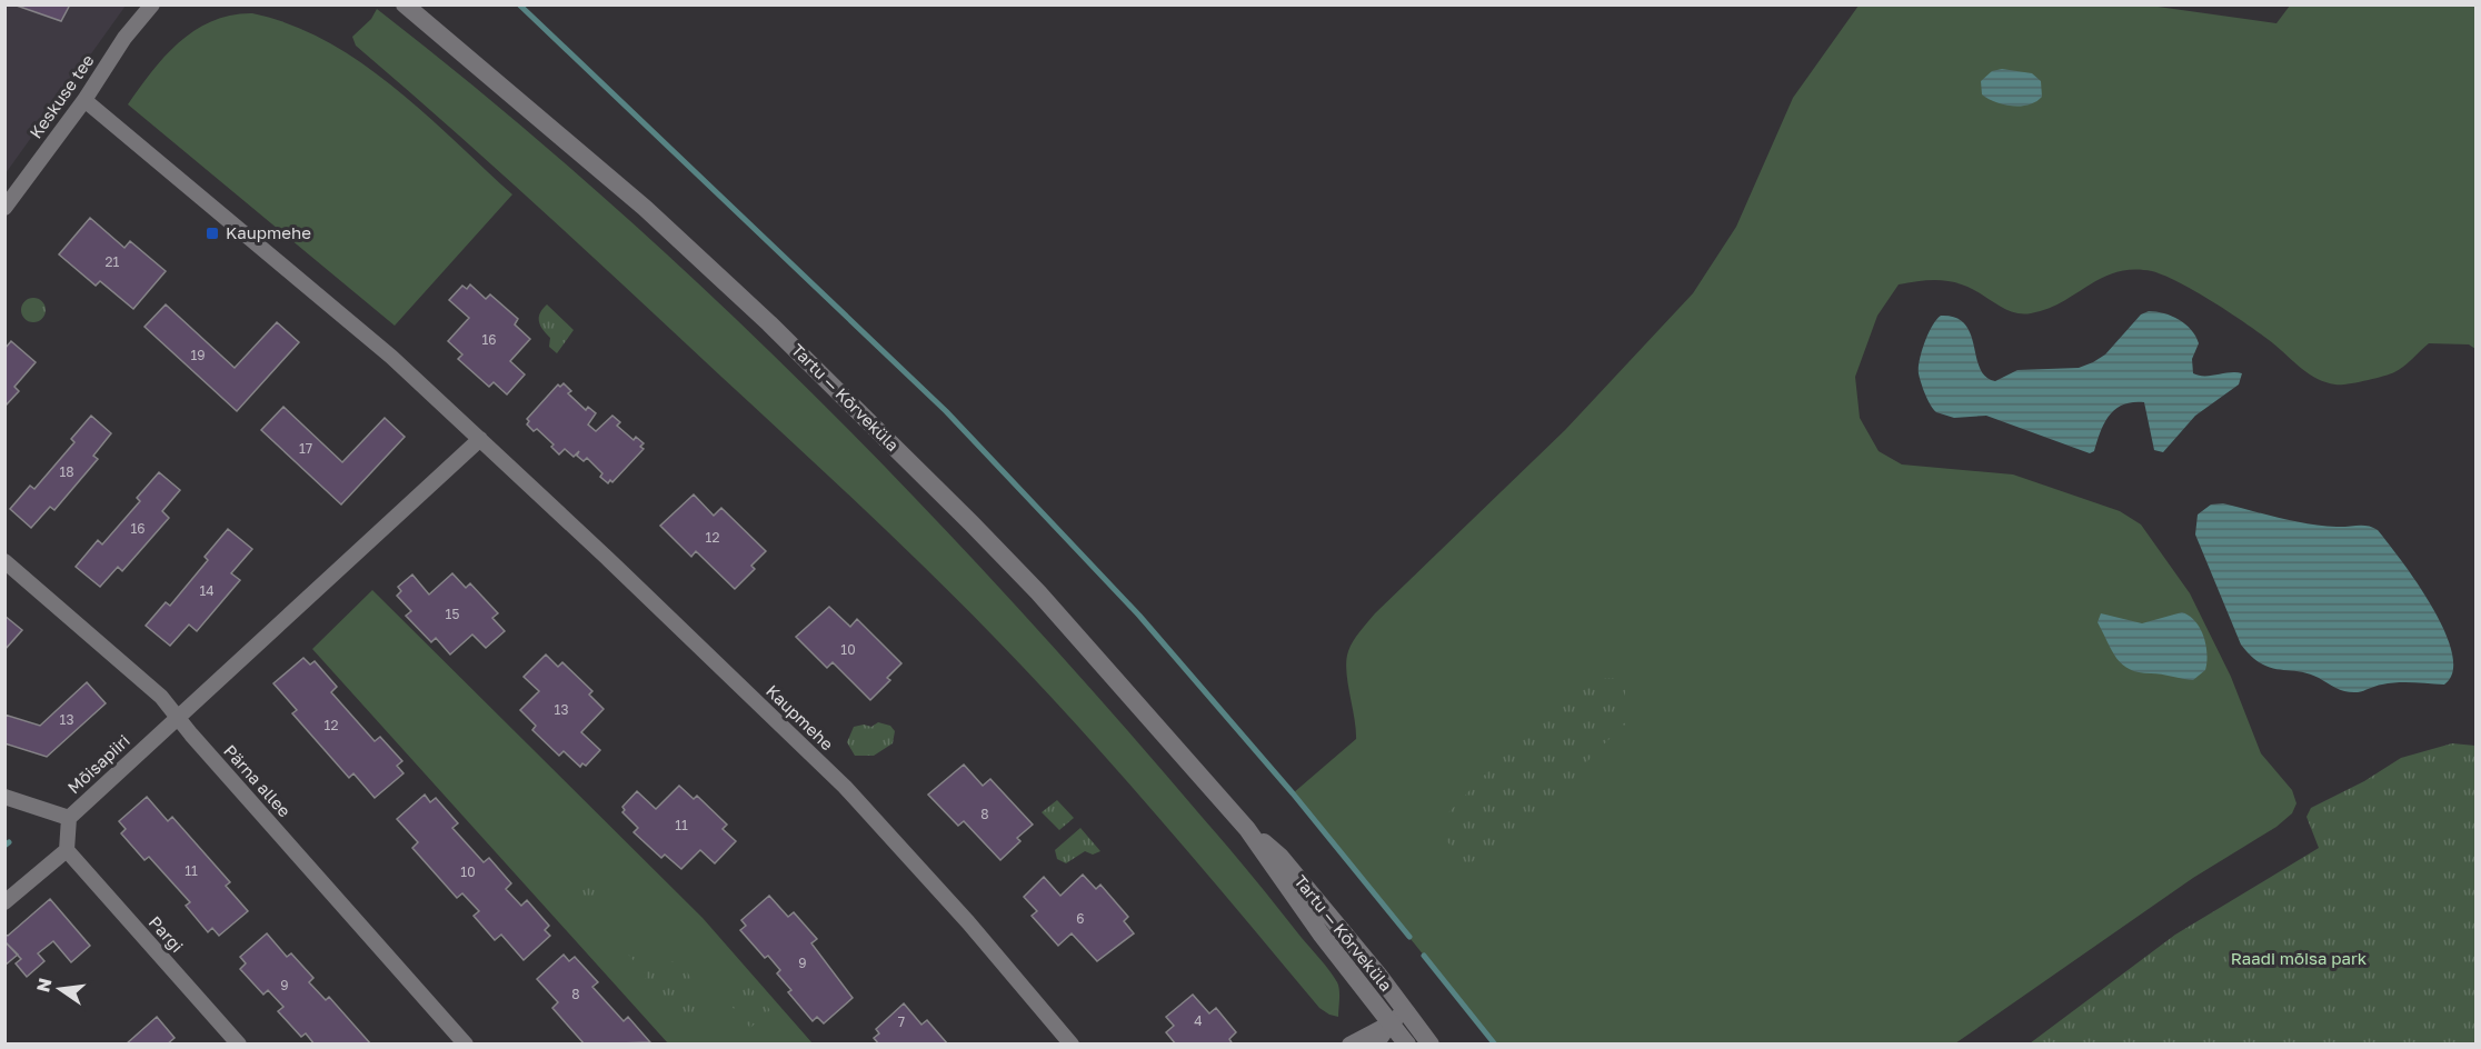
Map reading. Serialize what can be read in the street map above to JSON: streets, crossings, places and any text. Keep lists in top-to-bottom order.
{
  "streets": {
    "main road": ["Tartu — Kõrveküla"],
    "street": [
      "Keskuse tee",
      "Kaupmehe",
      "Mõisapiiri",
      "Pärna allee",
      "Pargi"
    ]
  },
  "crossings": [
    ["Keskuse tee", "Kaupmehe"],
    ["Mõisapiiri", "Pärna allee"],
    ["Mõisapiiri", "Pargi"]
  ],
  "parks": ["Raadi mõisa park"],
  "places": {
    "transit": ["Kaupmehe"]
  },
  "house_numbers": [
    "21",
    "16",
    "19",
    "17",
    "18",
    "16",
    "12",
    "14",
    "15",
    "10",
    "13",
    "13",
    "12",
    "8",
    "11",
    "11",
    "10",
    "6",
    "9",
    "9",
    "8",
    "4",
    "7"
  ],
  "north": "left"
}
